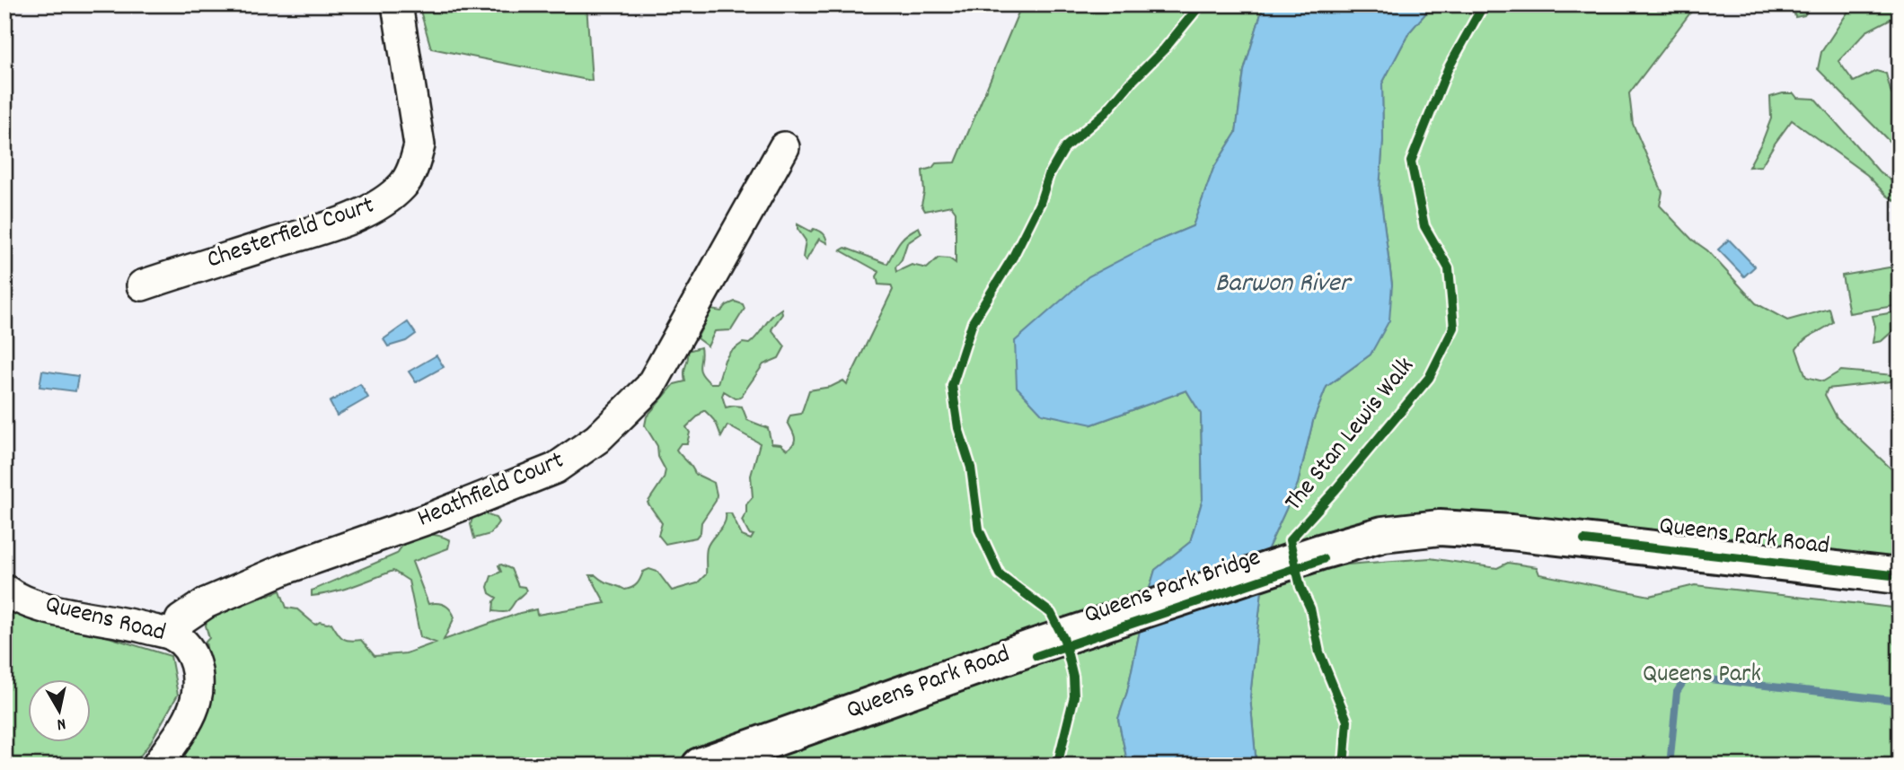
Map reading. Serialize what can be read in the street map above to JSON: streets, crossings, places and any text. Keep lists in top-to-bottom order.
{
  "streets": {
    "main road": ["Queens Park Road"],
    "street": ["Chesterfield Court", "Heathfield Court", "Queens Road"],
    "cycle path": ["The Stan Lewis Walk", "Queens Park Bridge"]
  },
  "crossings": [
    ["Heathfield Court", "Queens Road"]
  ],
  "water": ["Barwon River"],
  "parks": ["Queens Park"],
  "north": "bottom"
}
